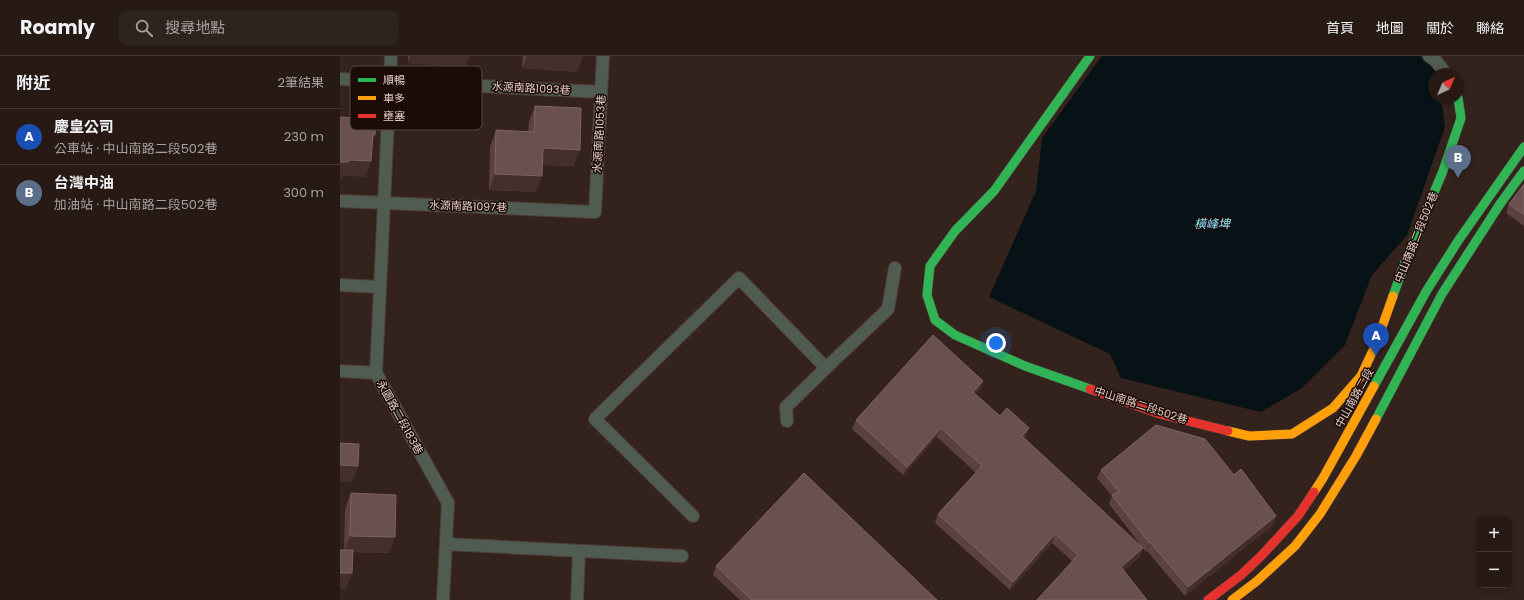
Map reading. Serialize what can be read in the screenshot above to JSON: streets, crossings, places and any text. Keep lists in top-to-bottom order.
{
  "streets": {
    "street": [
      "水源南路1093巷",
      "水源南路1053巷",
      "水源南路1097巷",
      "中山南路二段502巷",
      "中山南路二段",
      "永園路二段183巷"
    ]
  },
  "crossings": [
    ["水源南路1093巷", "水源南路1053巷"],
    ["水源南路1053巷", "水源南路1097巷"],
    ["水源南路1097巷", "永園路二段183巷"]
  ],
  "water": ["橫峰埤"],
  "legend": ["順暢", "車多", "壅塞"],
  "north": "top right",
  "page": {
    "header": "Roamly",
    "search": "搜尋地點",
    "nav": [
      "首頁",
      "地圖",
      "關於",
      "聯絡"
    ],
    "heading": ["附近", "2筆結果"],
    "list": [
      {
        "mark": "A",
        "name": "慶皇公司",
        "note": "公車站 · 中山南路二段502巷",
        "value": "230 m"
      },
      {
        "mark": "B",
        "name": "台灣中油",
        "note": "加油站 · 中山南路二段502巷",
        "value": "300 m"
      }
    ],
    "pins": ["B", "A"],
    "map_buttons": ["+", "−"]
  }
}
